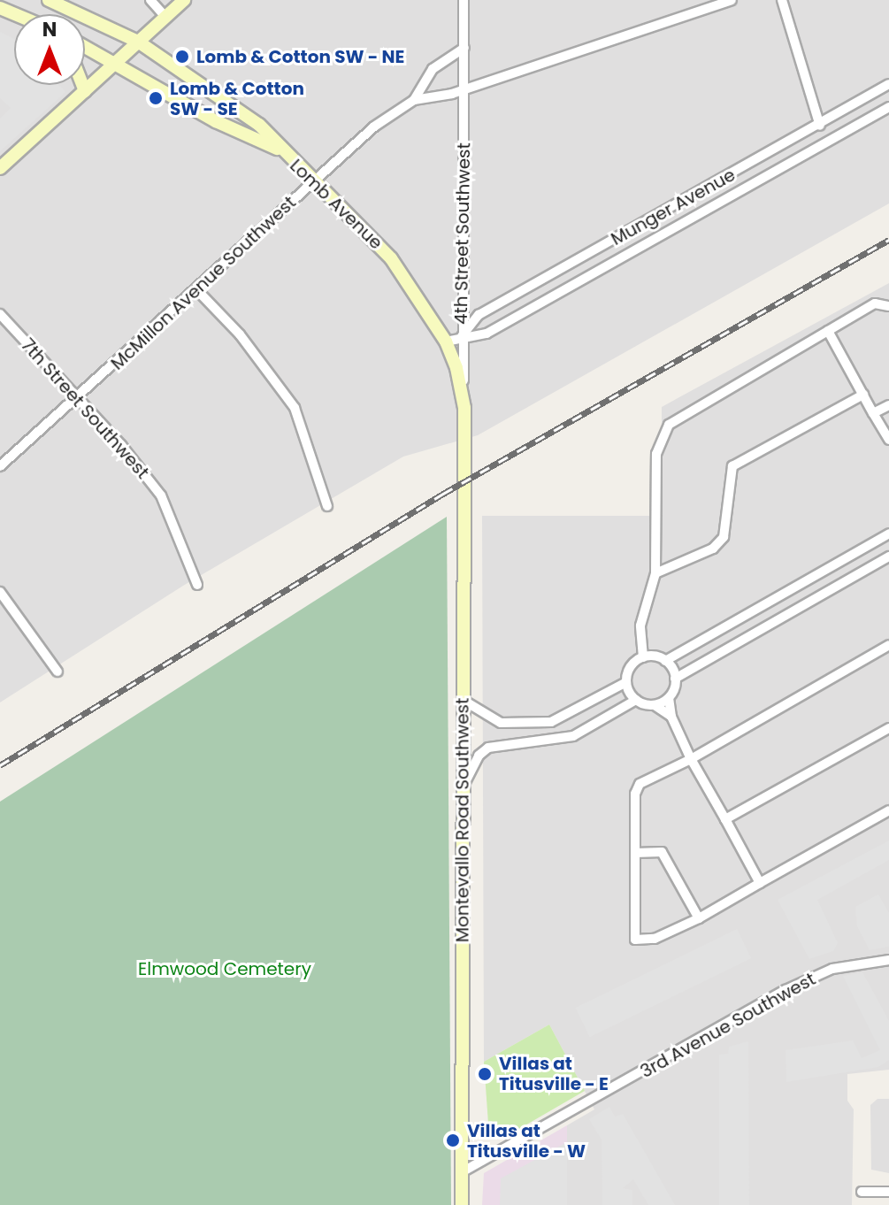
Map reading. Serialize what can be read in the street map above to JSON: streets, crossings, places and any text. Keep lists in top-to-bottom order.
{
  "streets": {
    "main road": ["Lomb Avenue", "4th Street Southwest", "Montevallo Road Southwest"],
    "street": [
      "Munger Avenue",
      "McMillon Avenue Southwest",
      "7th Street Southwest",
      "3rd Avenue Southwest"
    ]
  },
  "crossings": [
    ["Lomb Avenue", "Munger Avenue"],
    ["Lomb Avenue", "4th Street Southwest"],
    ["Lomb Avenue", "McMillon Avenue Southwest"],
    ["Munger Avenue", "4th Street Southwest"],
    ["4th Street Southwest", "McMillon Avenue Southwest"],
    ["4th Street Southwest", "Montevallo Road Southwest"],
    ["McMillon Avenue Southwest", "7th Street Southwest"],
    ["Montevallo Road Southwest", "3rd Avenue Southwest"]
  ],
  "parks": ["Elmwood Cemetery"],
  "places": [
    "Lomb & Cotton SW - NE",
    "Lomb & Cotton SW - SE",
    "Villas at Titusville - E",
    "Villas at Titusville - W"
  ],
  "north": "top"
}
